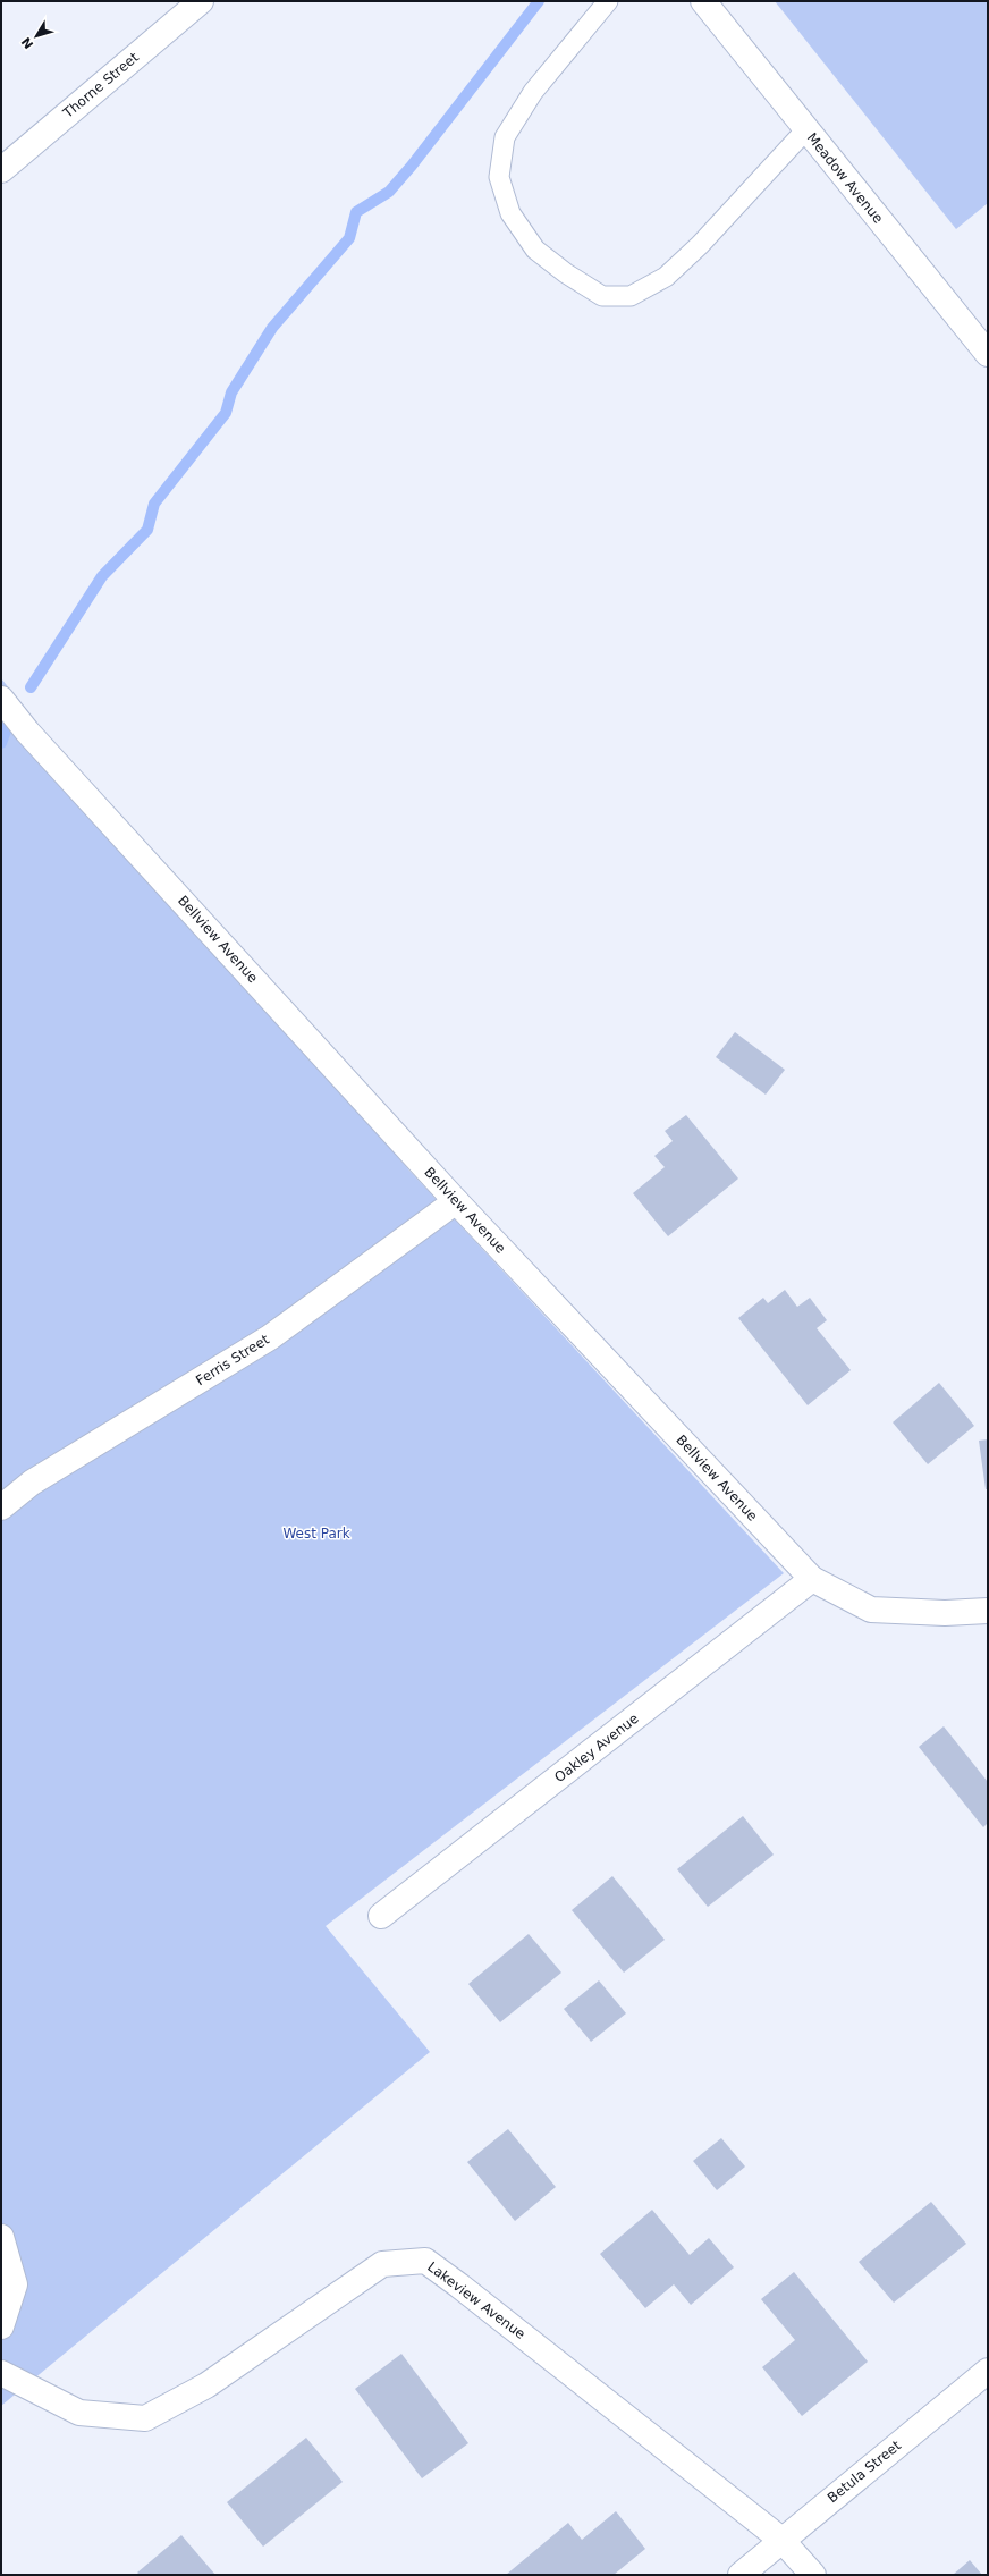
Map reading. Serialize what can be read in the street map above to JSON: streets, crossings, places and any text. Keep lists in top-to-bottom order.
{
  "streets": {
    "street": [
      "Thorne Street",
      "Meadow Avenue",
      "Bellview Avenue",
      "Ferris Street",
      "Oakley Avenue",
      "Lakeview Avenue",
      "Betula Street"
    ]
  },
  "crossings": [
    ["Bellview Avenue", "Ferris Street"],
    ["Bellview Avenue", "Oakley Avenue"],
    ["Lakeview Avenue", "Betula Street"]
  ],
  "parks": ["West Park"],
  "north": "bottom left"
}
